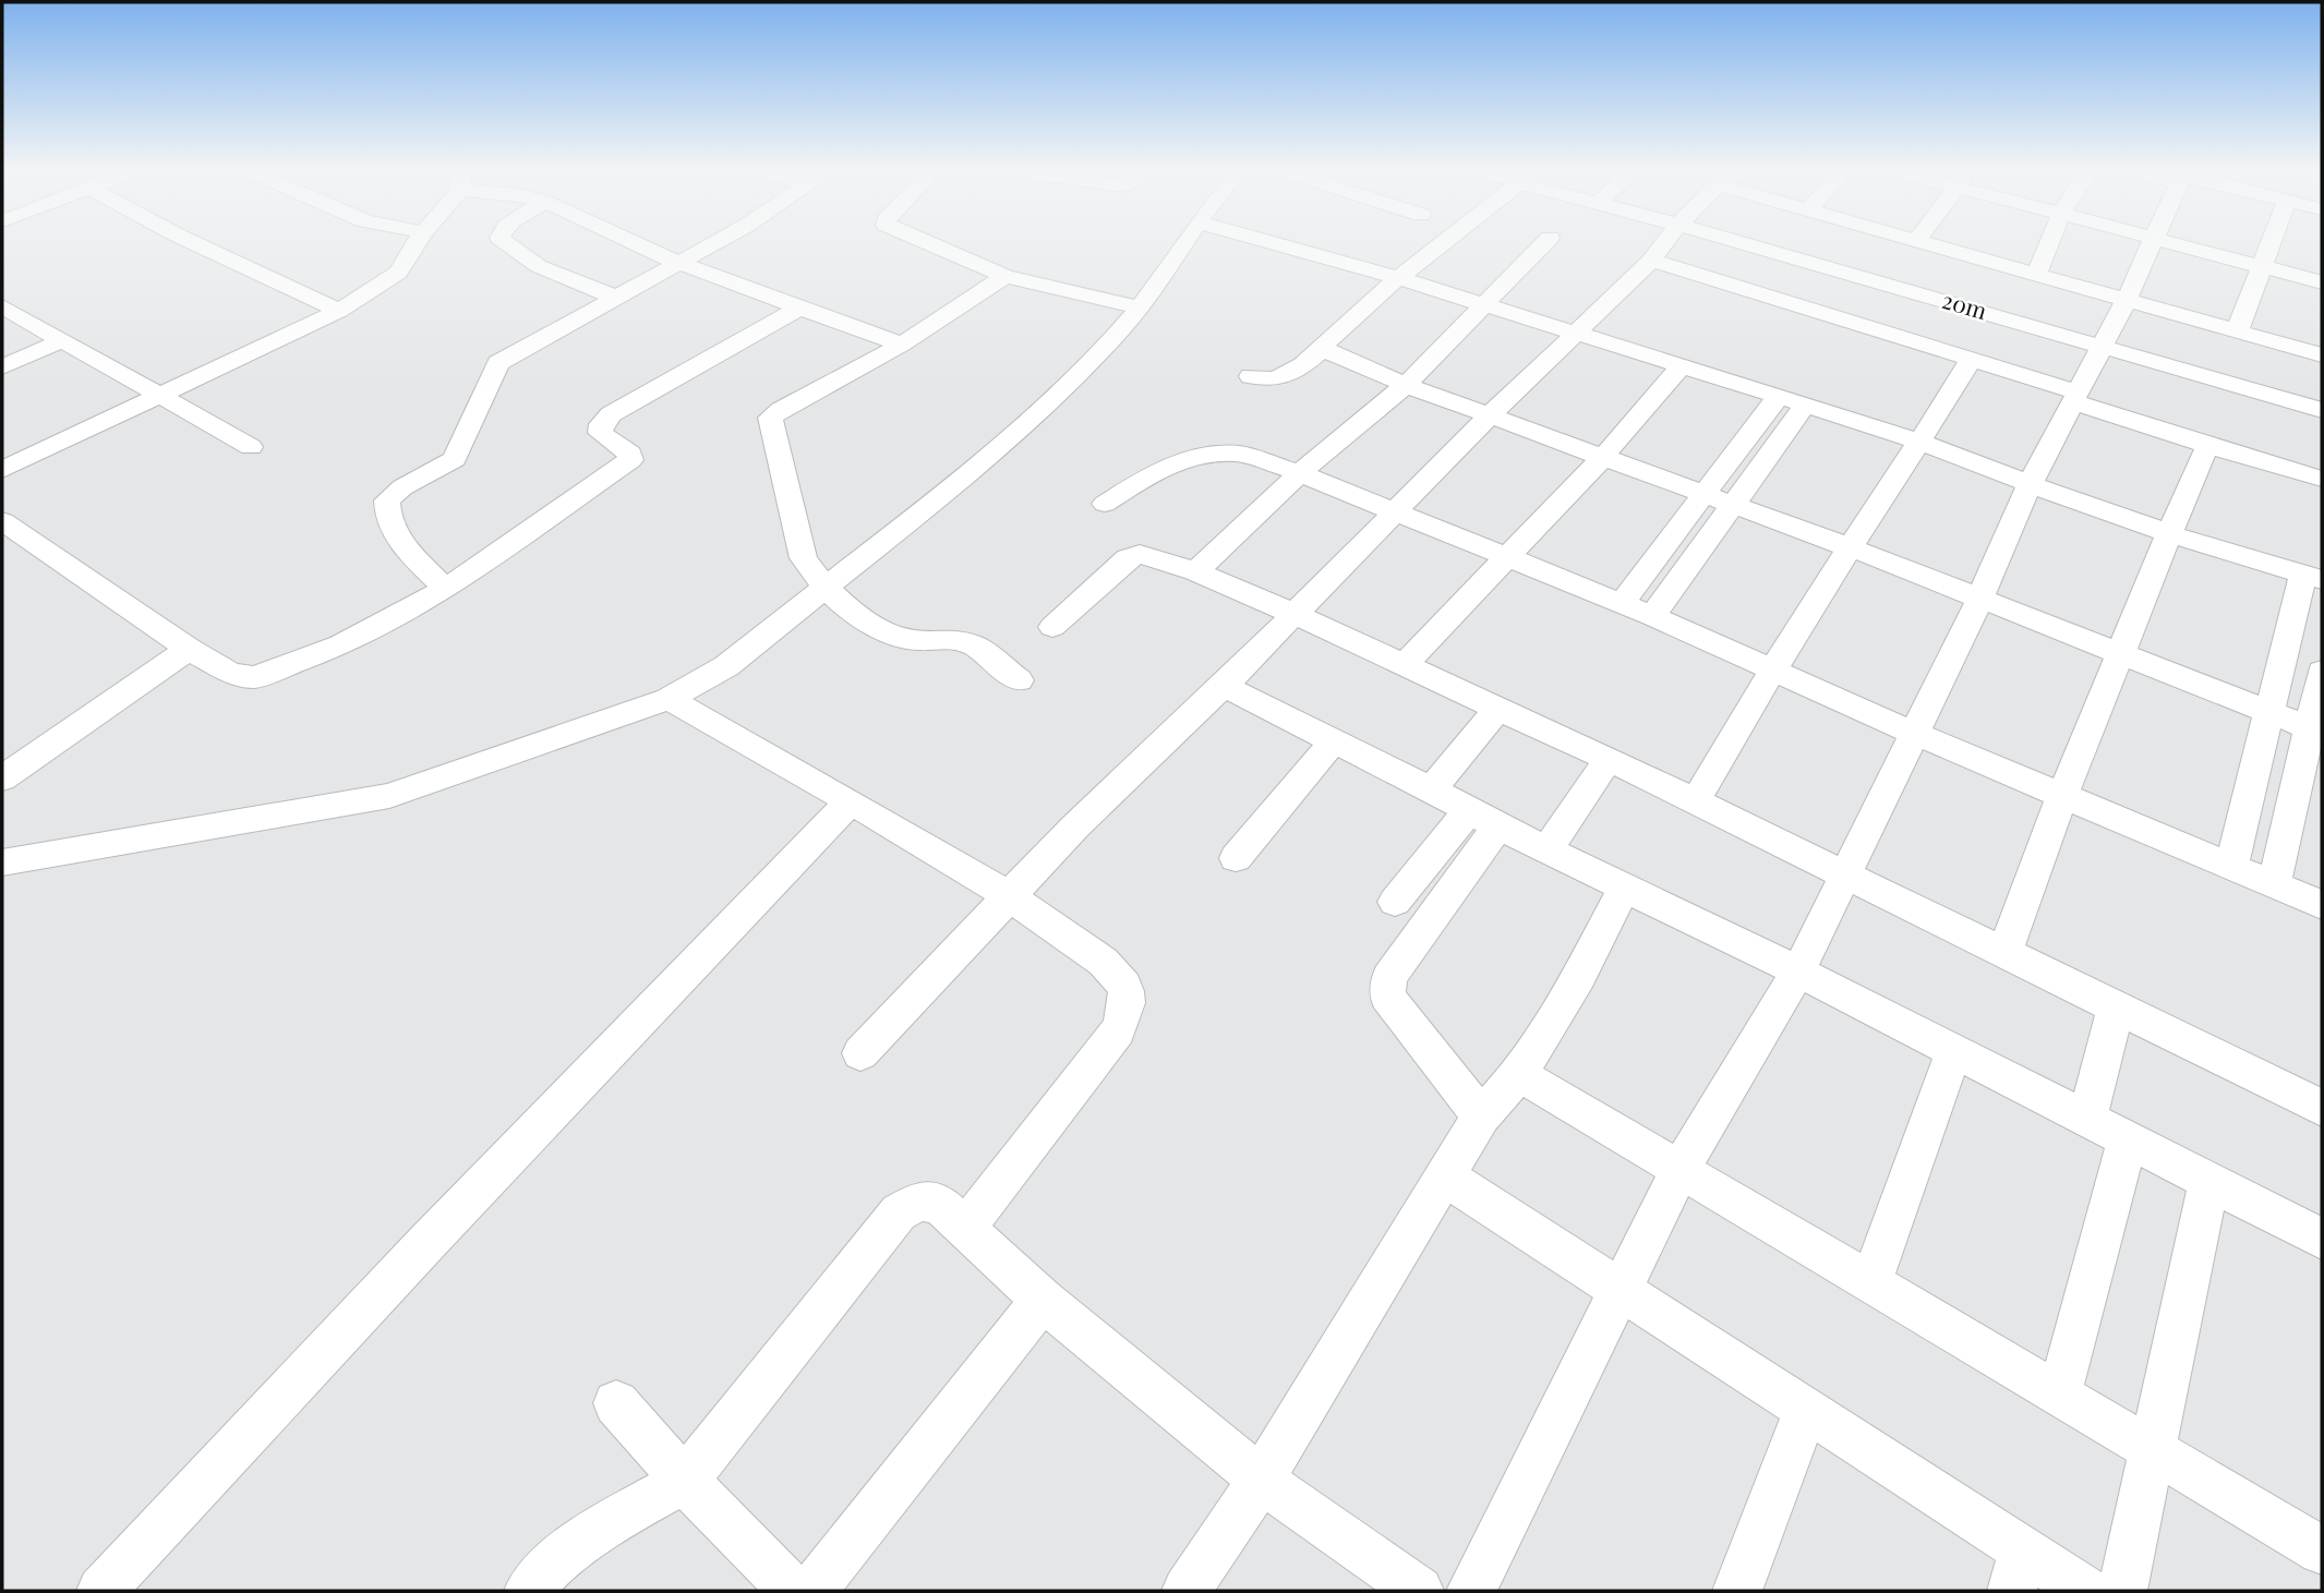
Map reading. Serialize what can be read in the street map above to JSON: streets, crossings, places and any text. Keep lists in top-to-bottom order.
{
  "streets": {
    "street": ["20m"]
  }
}
